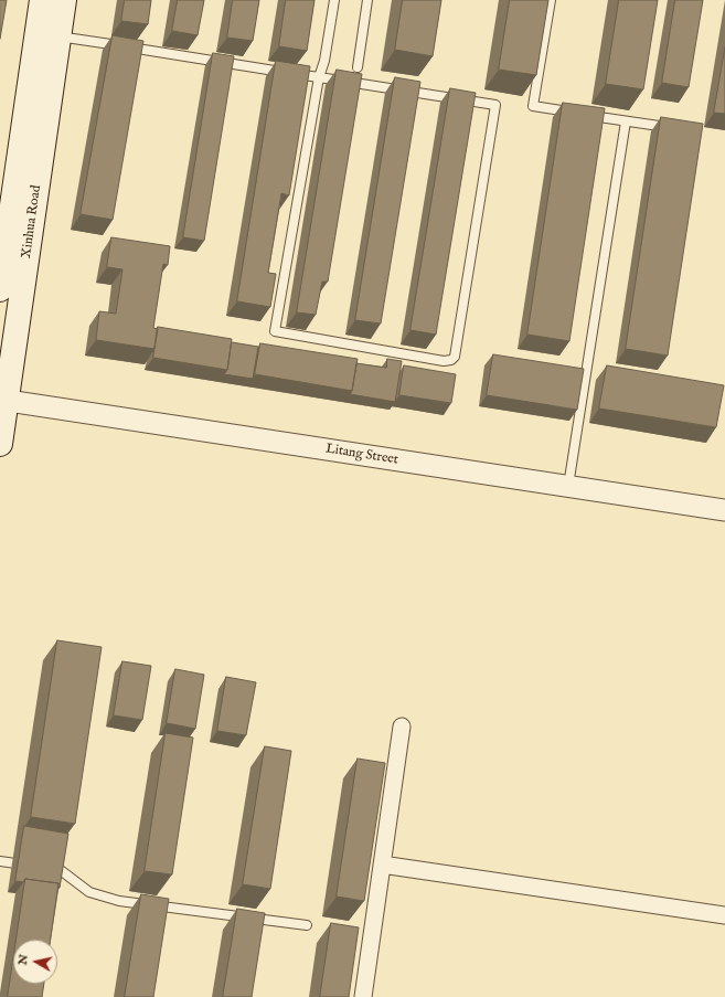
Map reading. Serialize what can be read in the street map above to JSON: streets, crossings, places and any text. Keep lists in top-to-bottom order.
{
  "streets": {
    "main road": ["Xinhua Road"],
    "street": ["Litang Street"]
  },
  "crossings": [
    ["Xinhua Road", "Litang Street"]
  ],
  "north": "left"
}
